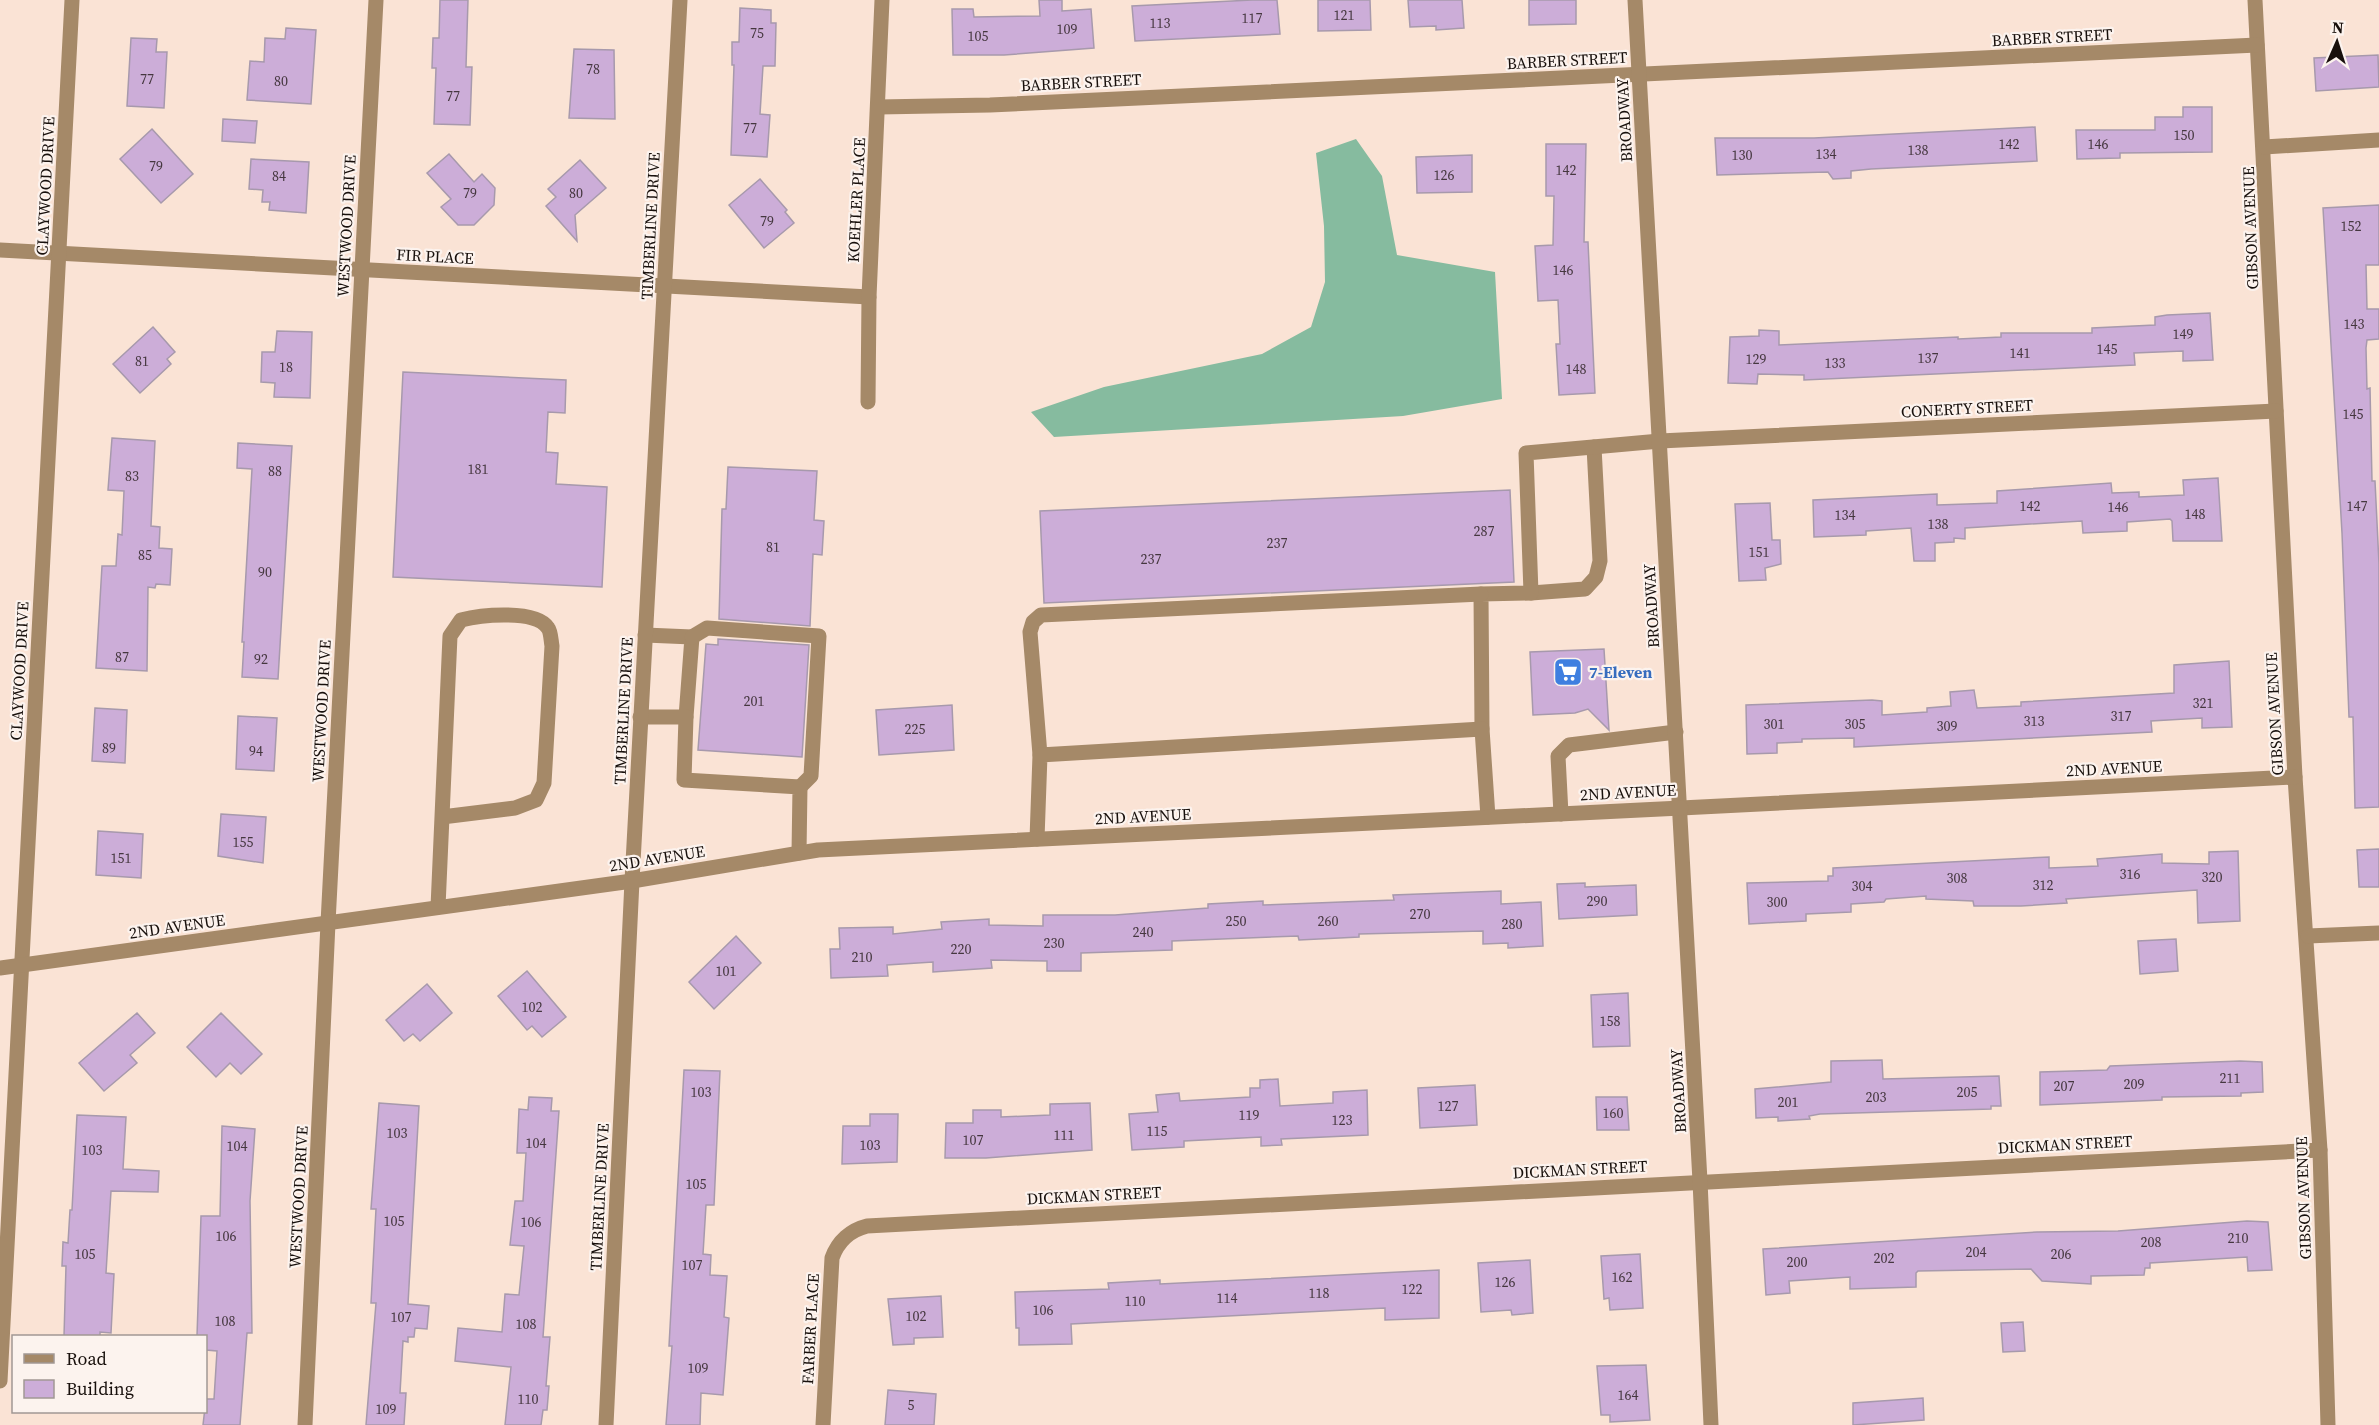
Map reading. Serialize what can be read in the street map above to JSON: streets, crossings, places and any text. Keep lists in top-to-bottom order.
{
  "streets": {
    "street": [
      "BARBER STREET",
      "BROADWAY",
      "CLAYWOOD DRIVE",
      "KOEHLER PLACE",
      "WESTWOOD DRIVE",
      "TIMBERLINE DRIVE",
      "GIBSON AVENUE",
      "FIR PLACE",
      "CONERTY STREET",
      "2ND AVENUE",
      "DICKMAN STREET",
      "FARBER PLACE"
    ]
  },
  "crossings": [
    ["BARBER STREET", "BROADWAY"],
    ["BARBER STREET", "KOEHLER PLACE"],
    ["BARBER STREET", "GIBSON AVENUE"],
    ["BROADWAY", "CONERTY STREET"],
    ["BROADWAY", "2ND AVENUE"],
    ["BROADWAY", "DICKMAN STREET"],
    ["CLAYWOOD DRIVE", "FIR PLACE"],
    ["CLAYWOOD DRIVE", "2ND AVENUE"],
    ["KOEHLER PLACE", "FIR PLACE"],
    ["WESTWOOD DRIVE", "FIR PLACE"],
    ["WESTWOOD DRIVE", "2ND AVENUE"],
    ["TIMBERLINE DRIVE", "FIR PLACE"],
    ["TIMBERLINE DRIVE", "2ND AVENUE"],
    ["GIBSON AVENUE", "CONERTY STREET"],
    ["GIBSON AVENUE", "2ND AVENUE"],
    ["GIBSON AVENUE", "DICKMAN STREET"],
    ["DICKMAN STREET", "FARBER PLACE"]
  ],
  "places": {
    "supermarket": ["7-Eleven"]
  },
  "house_numbers": [
    "121",
    "117",
    "113",
    "109",
    "75",
    "105",
    "78",
    "77",
    "80",
    "77",
    "77",
    "150",
    "142",
    "146",
    "138",
    "134",
    "130",
    "79",
    "142",
    "126",
    "84",
    "79",
    "80",
    "79",
    "152",
    "146",
    "143",
    "149",
    "145",
    "141",
    "137",
    "129",
    "81",
    "133",
    "18",
    "148",
    "145",
    "181",
    "88",
    "83",
    "142",
    "147",
    "146",
    "148",
    "134",
    "138",
    "287",
    "237",
    "81",
    "151",
    "85",
    "237",
    "90",
    "87",
    "92",
    "201",
    "321",
    "317",
    "313",
    "301",
    "305",
    "309",
    "225",
    "89",
    "94",
    "155",
    "151",
    "316",
    "320",
    "308",
    "312",
    "304",
    "290",
    "300",
    "270",
    "250",
    "260",
    "280",
    "240",
    "230",
    "220",
    "210",
    "101",
    "102",
    "158",
    "211",
    "209",
    "207",
    "103",
    "205",
    "203",
    "201",
    "127",
    "160",
    "119",
    "123",
    "115",
    "103",
    "111",
    "107",
    "104",
    "103",
    "104",
    "103",
    "105",
    "105",
    "106",
    "106",
    "210",
    "208",
    "204",
    "105",
    "206",
    "202",
    "200",
    "107",
    "162",
    "126",
    "122",
    "118",
    "114",
    "110",
    "106",
    "102",
    "107",
    "108",
    "108",
    "109",
    "164",
    "110",
    "5",
    "109"
  ],
  "legend": ["Road", "Building"],
  "north": "top"
}
